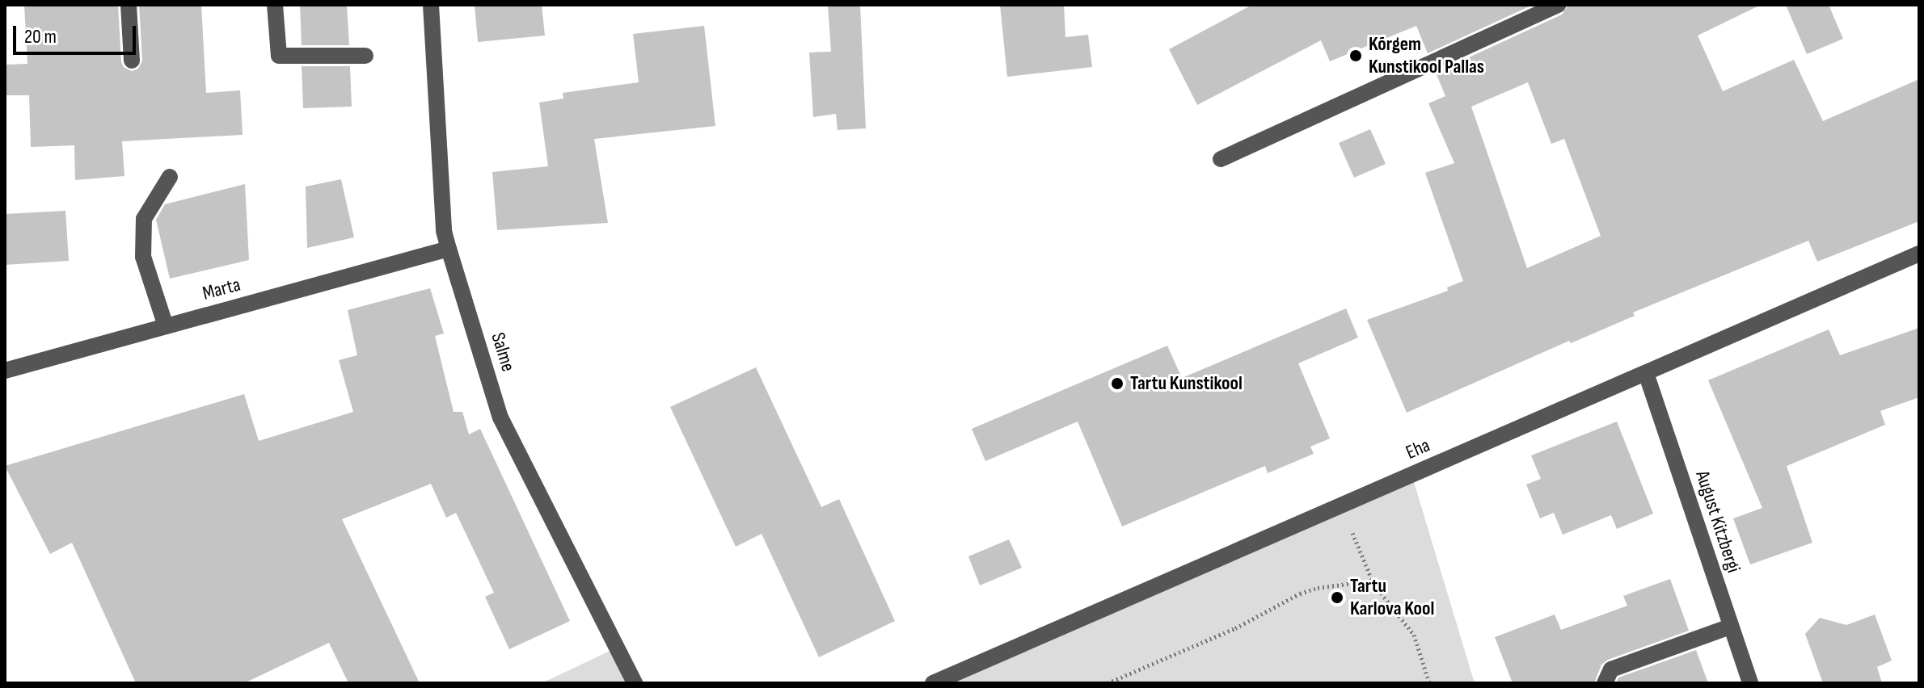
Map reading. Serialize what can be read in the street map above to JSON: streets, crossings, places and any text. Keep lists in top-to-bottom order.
{
  "streets": {
    "street": [
      "Marta",
      "Salme",
      "Eha",
      "August Kitzbergi"
    ]
  },
  "crossings": [
    ["Marta", "Salme"],
    ["Eha", "August Kitzbergi"]
  ],
  "places": ["Kõrgem Kunstikool Pallas", "Tartu Kunstikool", "Tartu Karlova Kool"],
  "scale_bar": "20 m"
}
